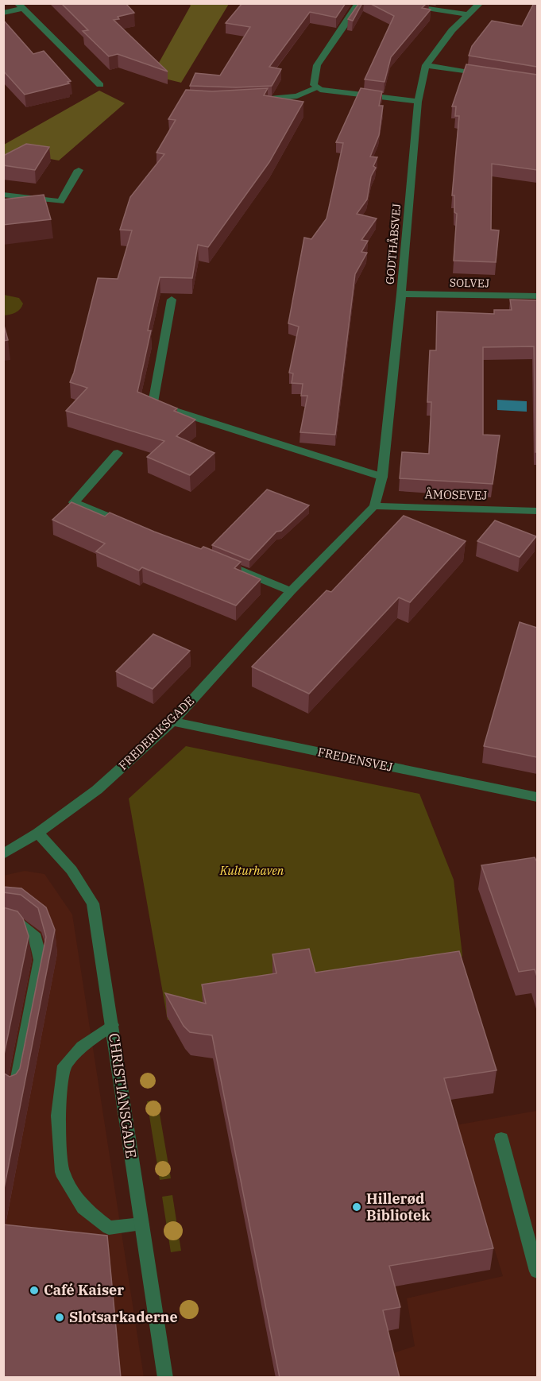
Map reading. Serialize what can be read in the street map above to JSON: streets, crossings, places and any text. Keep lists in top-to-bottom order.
{
  "streets": {
    "street": [
      "GODTHÅBSVEJ",
      "SOLVEJ",
      "ÅMOSEVEJ",
      "FREDERIKSGADE",
      "FREDENSVEJ",
      "CHRISTIANSGADE"
    ]
  },
  "crossings": [
    ["GODTHÅBSVEJ", "SOLVEJ"],
    ["GODTHÅBSVEJ", "ÅMOSEVEJ"],
    ["GODTHÅBSVEJ", "FREDERIKSGADE"],
    ["ÅMOSEVEJ", "FREDERIKSGADE"],
    ["FREDERIKSGADE", "FREDENSVEJ"],
    ["FREDERIKSGADE", "CHRISTIANSGADE"]
  ],
  "parks": ["Kulturhaven"],
  "places": ["Hillerød Bibliotek", "Café Kaiser", "Slotsarkaderne"]
}
